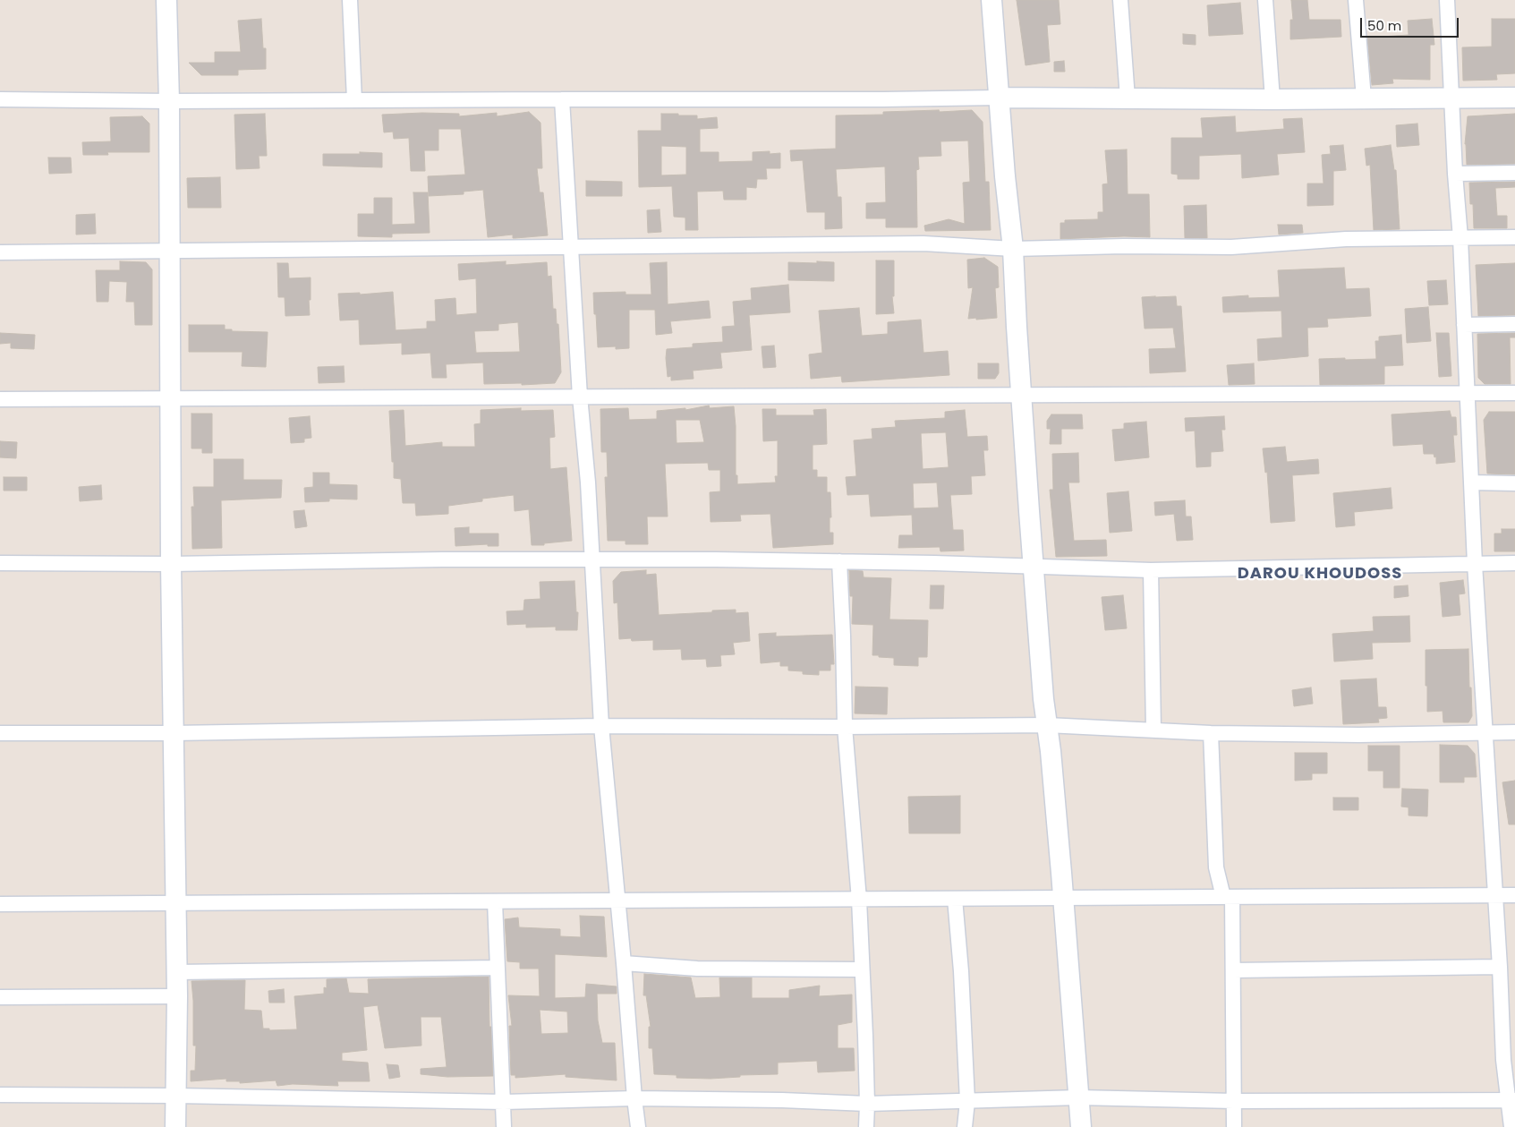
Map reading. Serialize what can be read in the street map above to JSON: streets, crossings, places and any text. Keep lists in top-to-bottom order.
{
  "districts": ["DAROU KHOUDOSS"],
  "scale_bar": "50 m"
}
